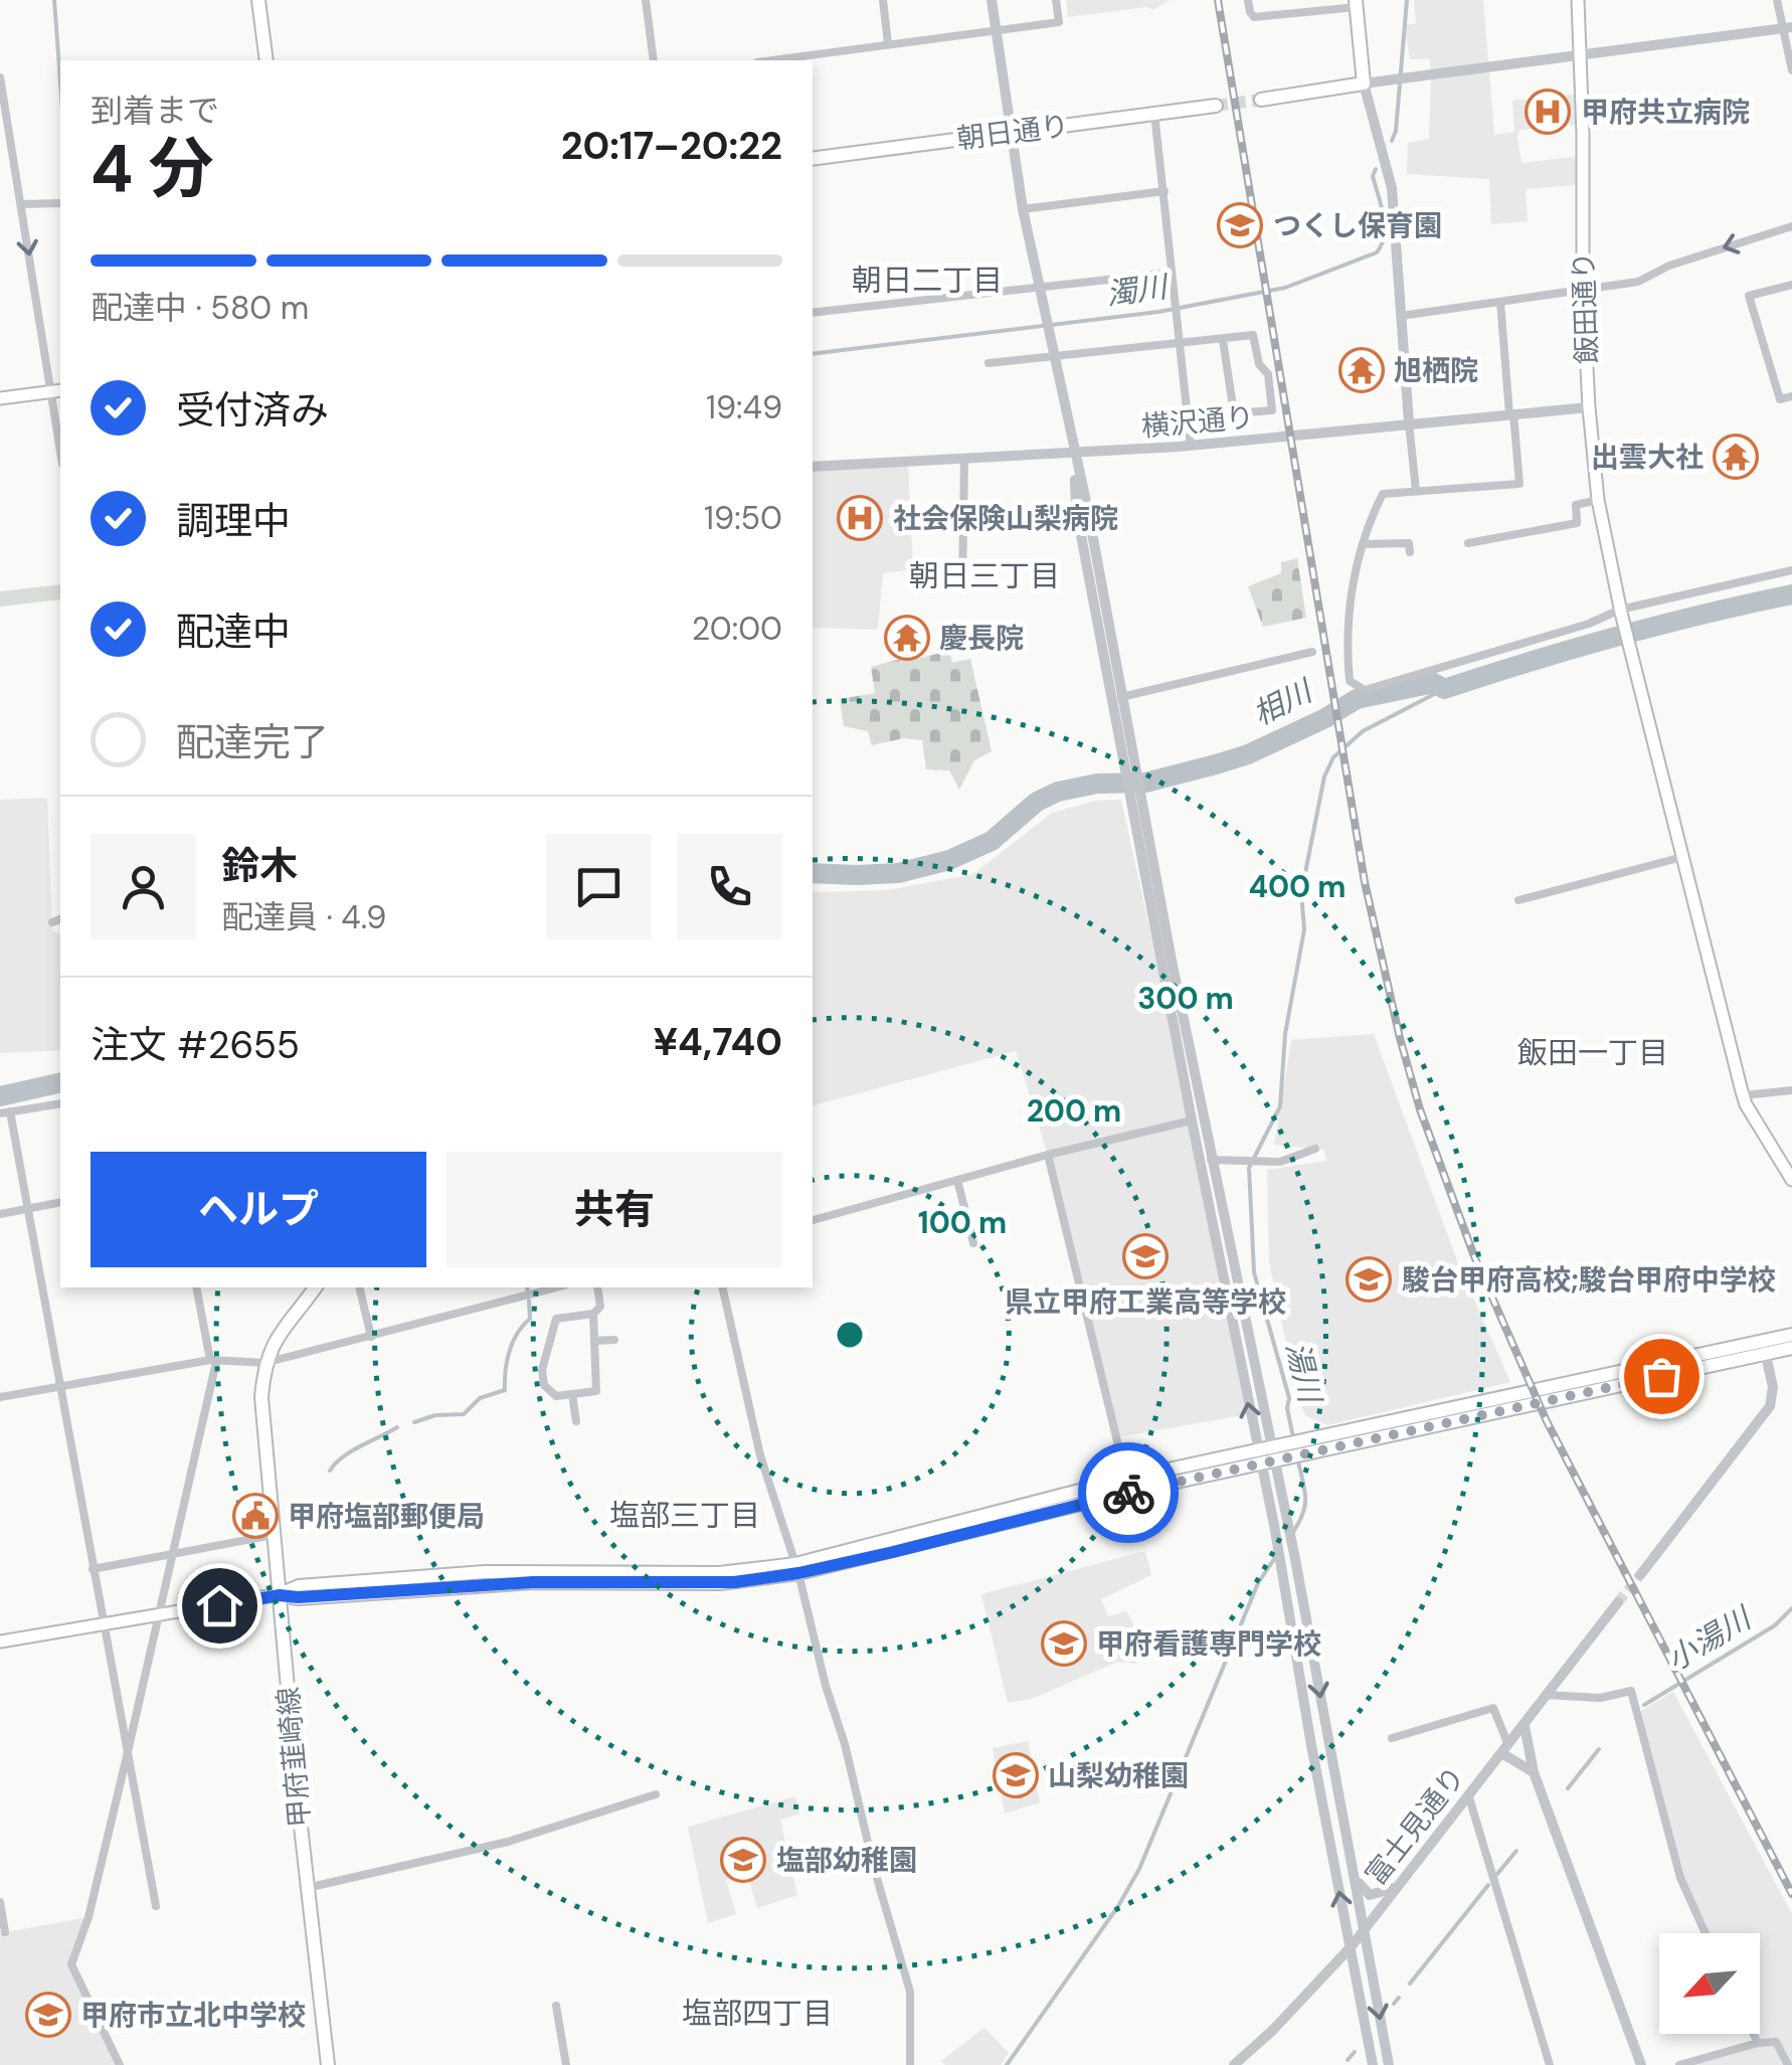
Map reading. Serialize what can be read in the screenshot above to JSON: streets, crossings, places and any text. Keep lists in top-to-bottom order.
{
  "streets": {
    "main road": ["朝日通り", "飯田通り", "甲府韮崎線"],
    "street": ["横沢通り", "富士見通り"]
  },
  "crossings": [
    ["飯田通り", "横沢通り"]
  ],
  "districts": [
    "朝日二丁目",
    "朝日三丁目",
    "飯田一丁目",
    "塩部三丁目",
    "塩部四丁目"
  ],
  "water": [
    "濁川",
    "相川",
    "湯川",
    "小湯川"
  ],
  "places": {
    "hospital": ["甲府共立病院", "社会保険山梨病院"],
    "school or university": [
      "つくし保育園",
      "県立甲府工業高等学校",
      "駿台甲府高校;駿台甲府中学校",
      "甲府看護専門学校",
      "山梨幼稚園",
      "塩部幼稚園",
      "甲府市立北中学校"
    ],
    "temple": ["旭栖院", "出雲大社", "慶長院"],
    "public building": ["甲府塩部郵便局"]
  },
  "north": "bottom left",
  "page": {
    "heading": ["4 分", "到着まで", "20:17–20:22"],
    "panel": [
      "鈴木",
      "配達員 · 4.9",
      "注文 #2655",
      "¥4,740"
    ],
    "bar": "配達中 · 580 m",
    "list": [
      ["受付済み", "19:49"],
      ["調理中", "19:50"],
      ["配達中", "20:00"],
      "配達完了"
    ],
    "buttons": ["ヘルプ", "共有"]
  },
  "rings": [
    "400 m",
    "300 m",
    "200 m",
    "100 m"
  ]
}
